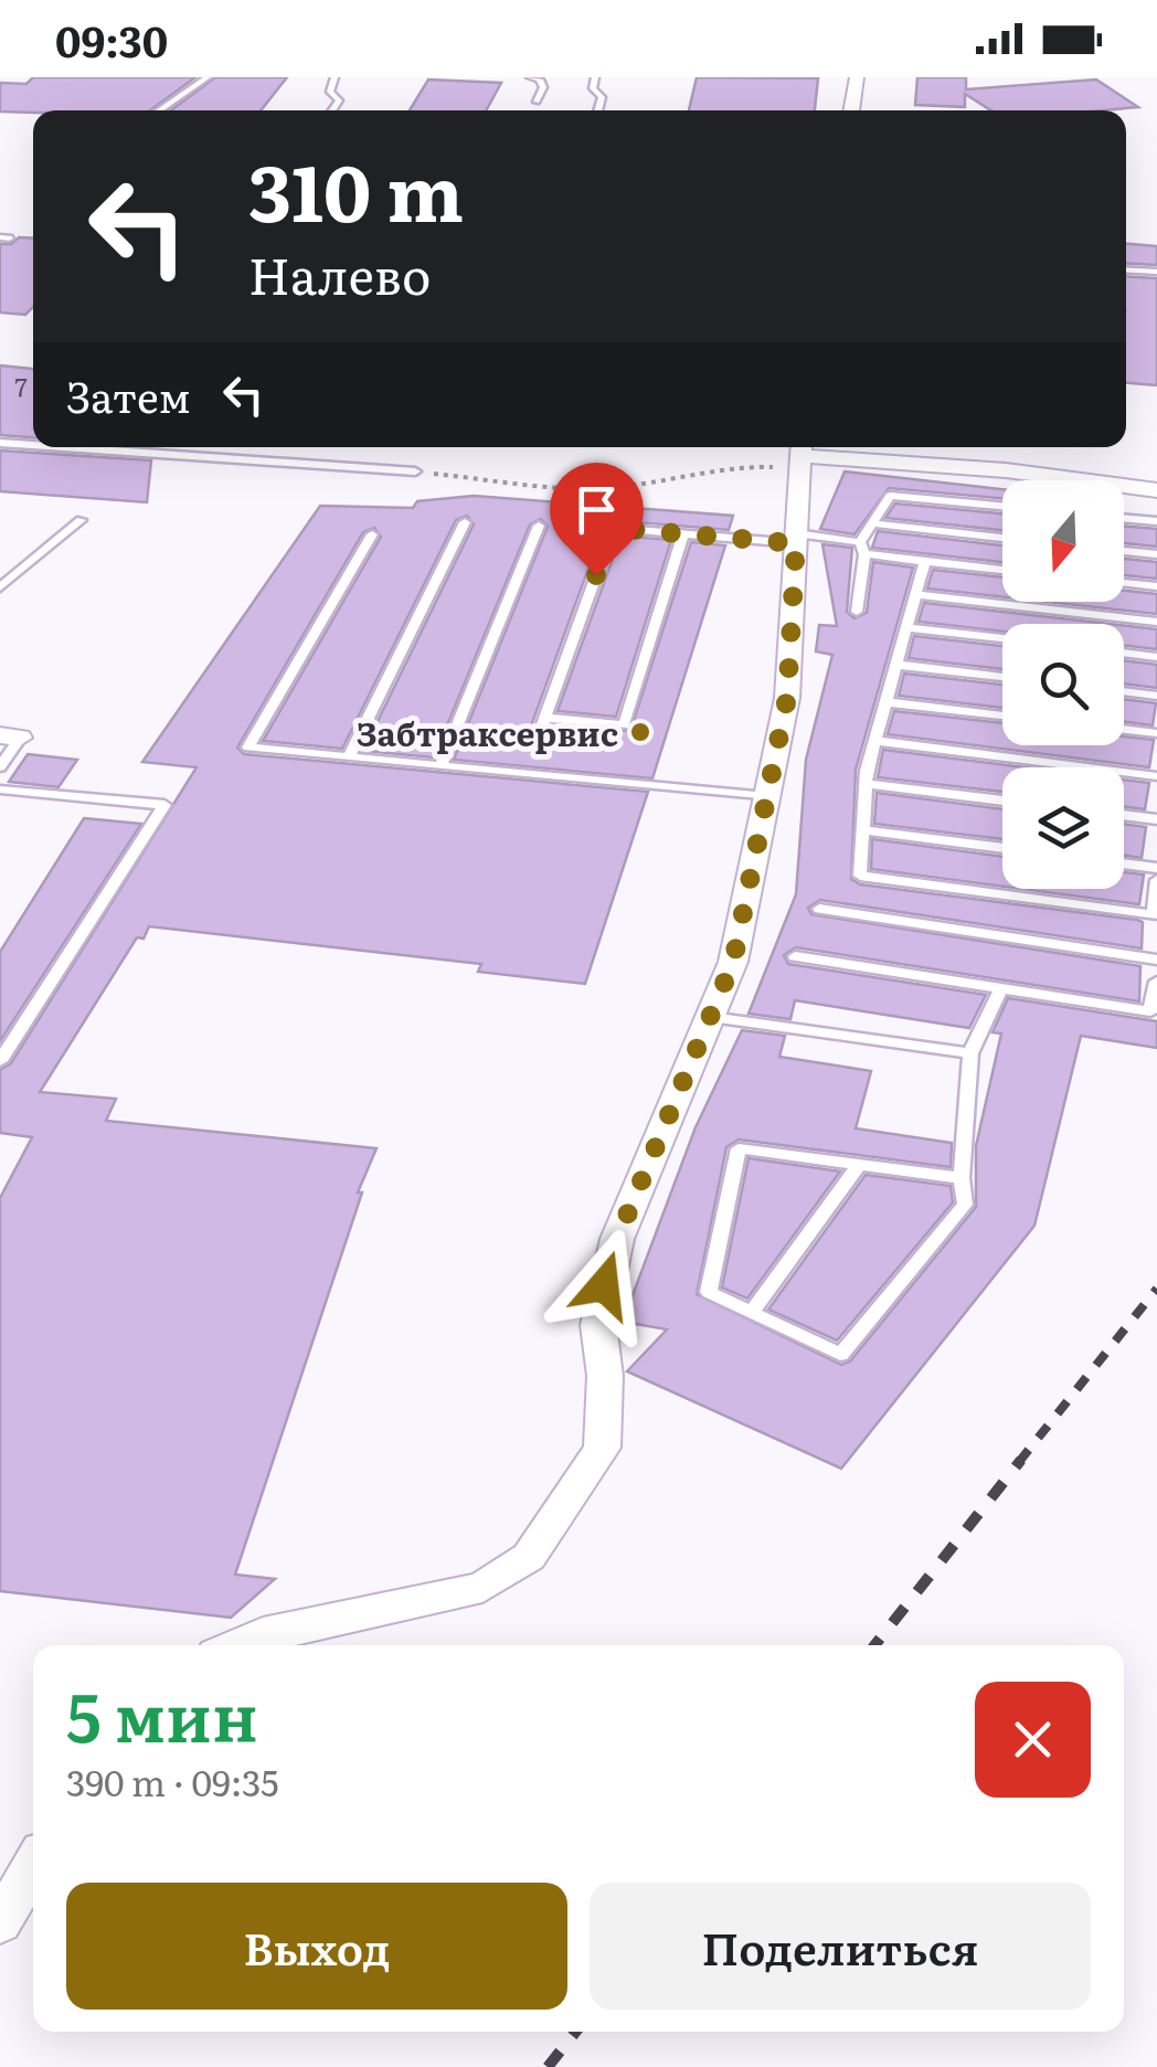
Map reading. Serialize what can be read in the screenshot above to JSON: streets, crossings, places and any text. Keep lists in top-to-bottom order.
{
  "places": ["Забтраксервис"],
  "house_numbers": ["7"],
  "north": "bottom",
  "page": {
    "status": "09:30",
    "turn": ["310 m", "Налево"],
    "then": "Затем",
    "heading": ["5 мин", "390 m · 09:35"],
    "buttons": ["Выход", "Поделиться"]
  }
}
